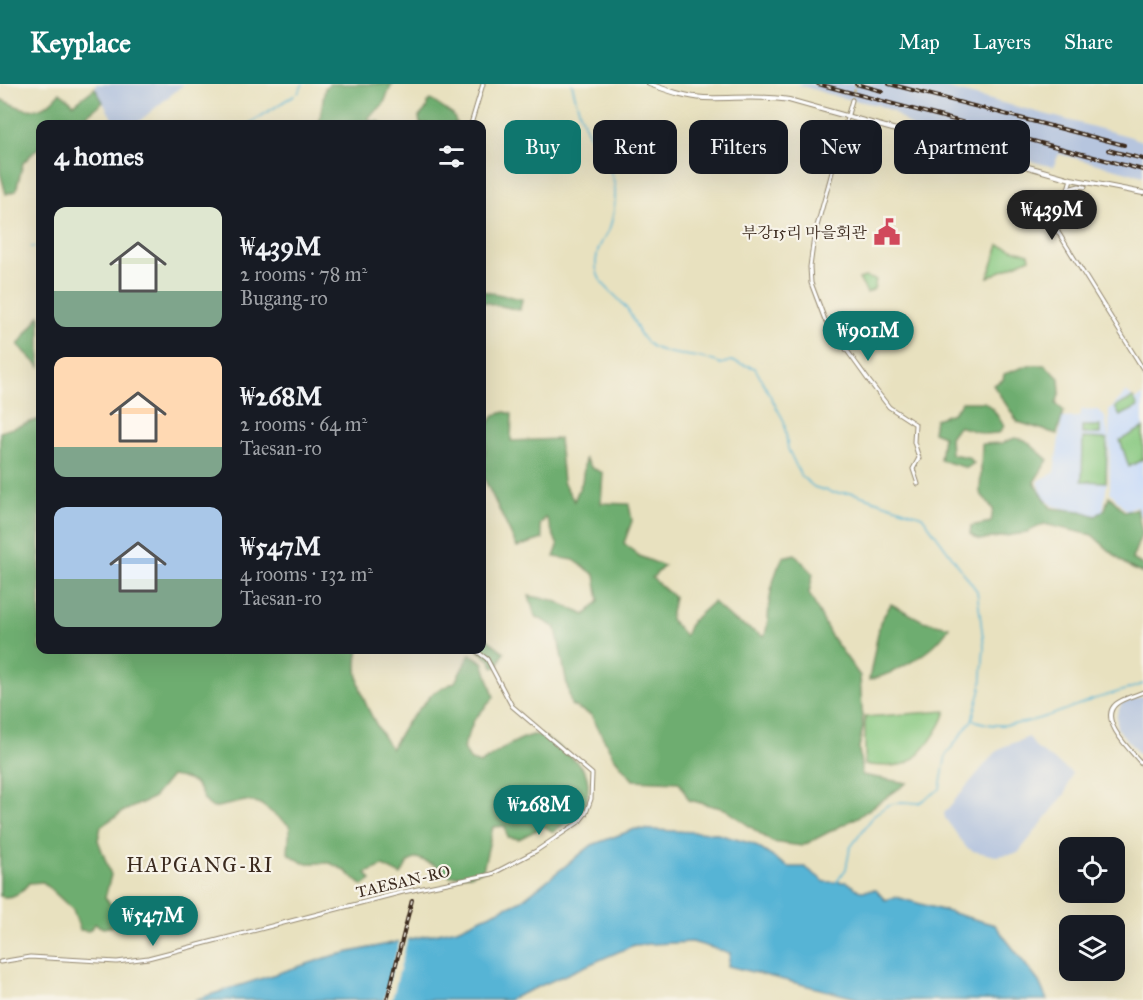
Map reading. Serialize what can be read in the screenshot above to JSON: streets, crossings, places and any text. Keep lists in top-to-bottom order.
{
  "streets": {
    "street": ["TAESAN-RO"]
  },
  "districts": ["HAPGANG-RI"],
  "places": {
    "public building": ["부강15리 마을회관"]
  },
  "page": {
    "header": "Keyplace",
    "nav": ["Map", "Layers", "Share"],
    "chip": [
      "Buy",
      "Rent",
      "Filters",
      "New",
      "Apartment"
    ],
    "heading": "4 homes",
    "price": [
      "₩439M",
      "₩901M",
      "₩268M",
      "₩547M"
    ],
    "list": [
      {
        "name": "₩439M",
        "note": "2 rooms · 78 m² · Bugang-ro"
      },
      {
        "name": "₩268M",
        "note": "2 rooms · 64 m² · Taesan-ro"
      },
      {
        "name": "₩547M",
        "note": "4 rooms · 132 m² · Taesan-ro"
      }
    ]
  }
}
